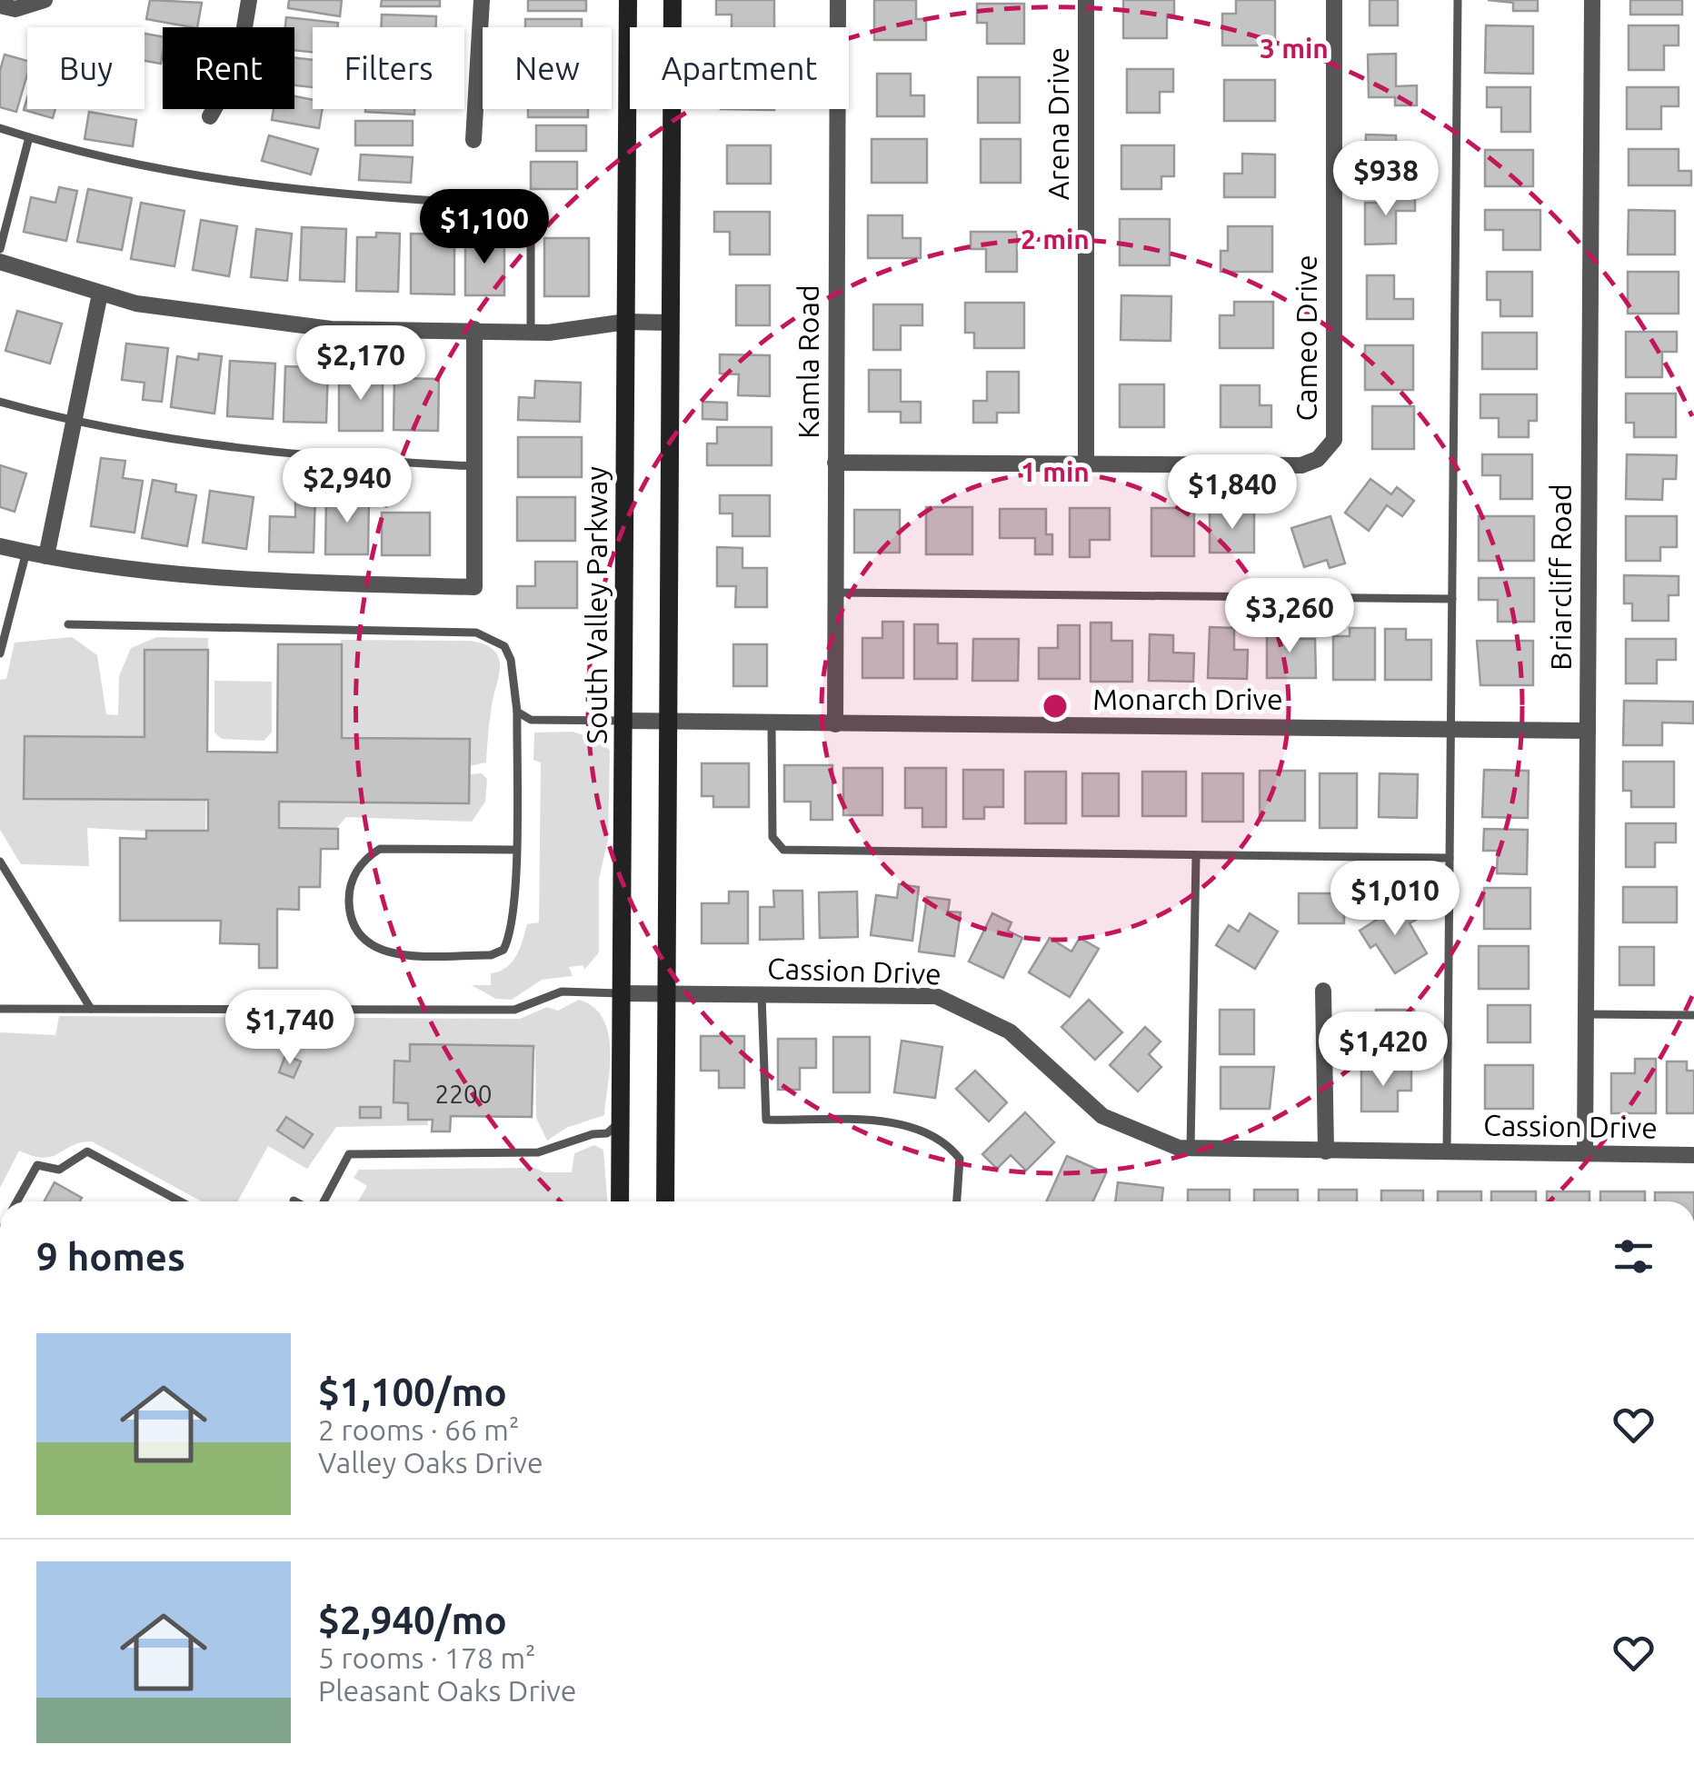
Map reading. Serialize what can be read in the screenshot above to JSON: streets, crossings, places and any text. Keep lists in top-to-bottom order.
{
  "streets": {
    "main road": ["South Valley Parkway"],
    "street": [
      "Arena Drive",
      "Cameo Drive",
      "Kamla Road",
      "Briarcliff Road",
      "Monarch Drive",
      "Cassion Drive"
    ]
  },
  "crossings": [
    ["Arena Drive", "Cameo Drive"],
    ["Cameo Drive", "Kamla Road"],
    ["Kamla Road", "Monarch Drive"],
    ["Briarcliff Road", "Monarch Drive"],
    ["Briarcliff Road", "Cassion Drive"],
    ["South Valley Parkway", "Monarch Drive"],
    ["South Valley Parkway", "Cassion Drive"]
  ],
  "house_numbers": ["2200"],
  "page": {
    "chip": [
      "Buy",
      "Rent",
      "Filters",
      "New",
      "Apartment"
    ],
    "price": [
      "$938",
      "$1,100",
      "$2,170",
      "$2,940",
      "$1,840",
      "$3,260",
      "$1,010",
      "$1,740",
      "$1,420"
    ],
    "heading": "9 homes",
    "list": [
      {
        "name": "$1,100/mo",
        "note": "2 rooms · 66 m² · Valley Oaks Drive"
      },
      {
        "name": "$2,940/mo",
        "note": "5 rooms · 178 m² · Pleasant Oaks Drive"
      }
    ]
  },
  "rings": ["3 min", "2 min", "1 min"]
}
